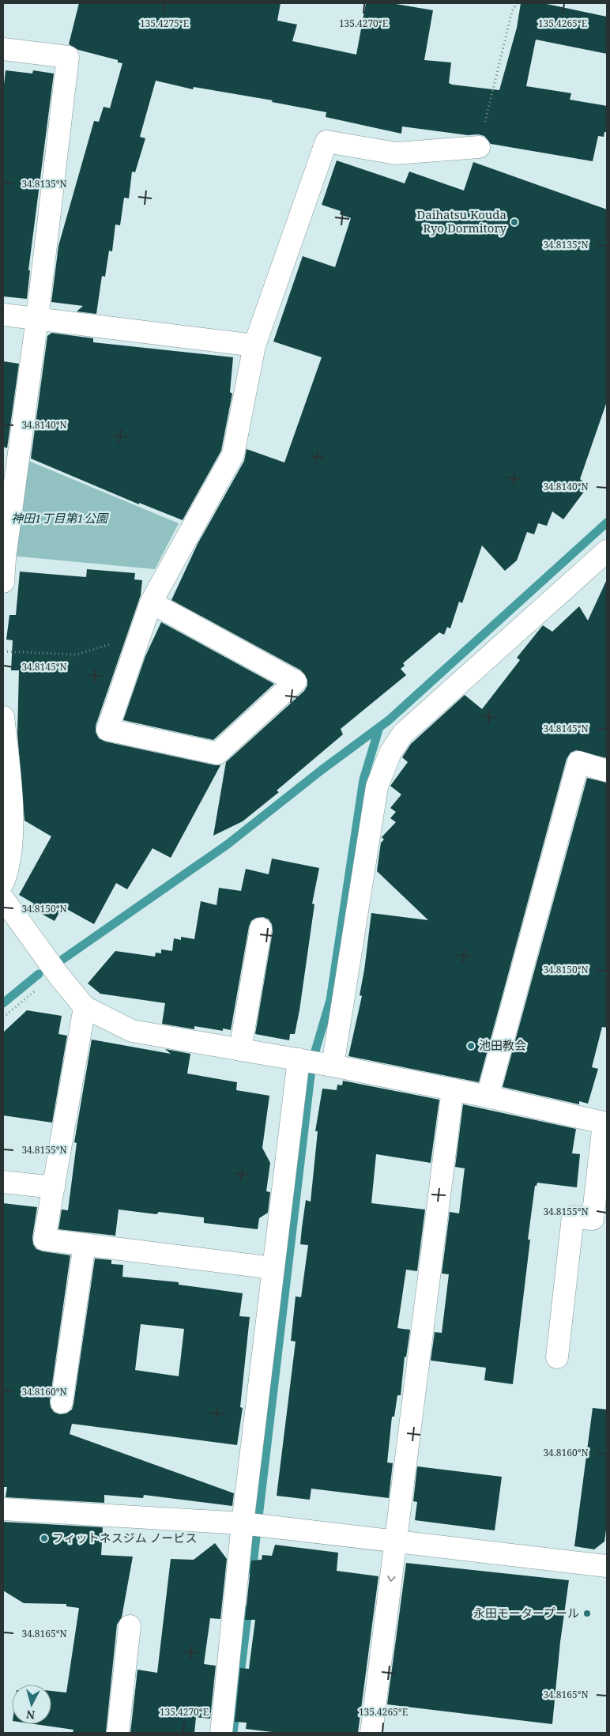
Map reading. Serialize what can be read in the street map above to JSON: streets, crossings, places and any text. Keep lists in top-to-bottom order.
{
  "parks": ["神田1丁目第1公園"],
  "places": [
    "Daihatsu Kouda Ryo Dormitory",
    "池田教会",
    "フィットネスジム ノービス",
    "永田モータープール"
  ],
  "north": "bottom",
  "coordinates": [
    "135.4275°E",
    "135.4270°E",
    "135.4265°E",
    "34.8135°N",
    "34.8140°N",
    "34.8145°N",
    "34.8150°N",
    "34.8155°N",
    "34.8160°N",
    "34.8165°N"
  ]
}
